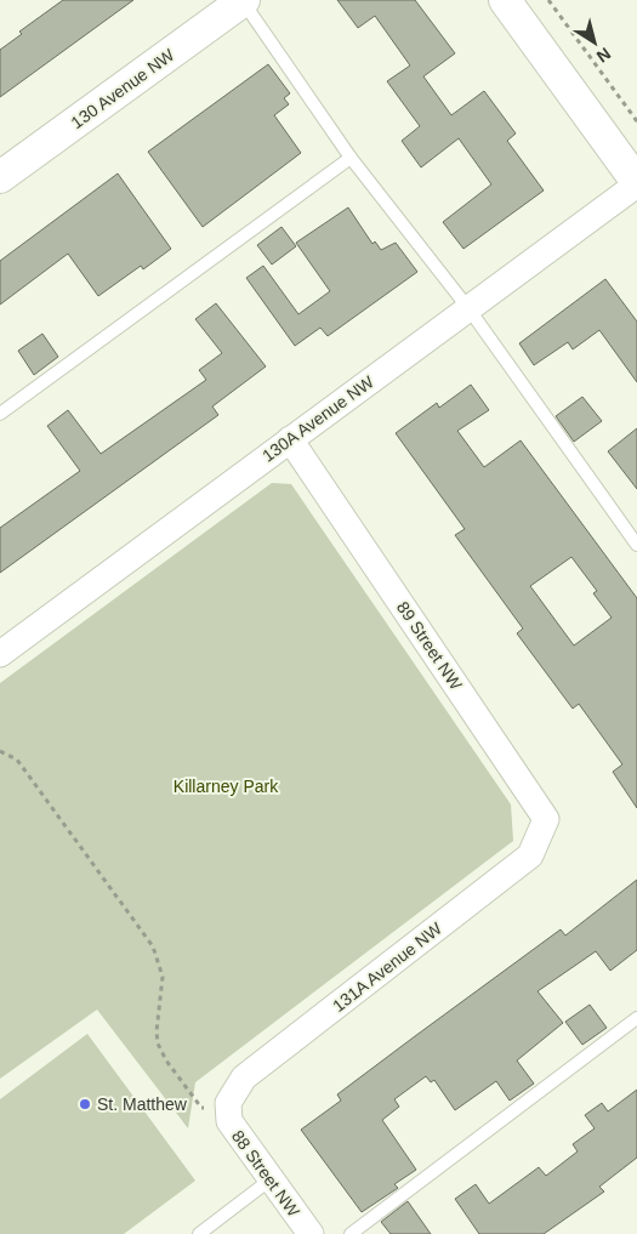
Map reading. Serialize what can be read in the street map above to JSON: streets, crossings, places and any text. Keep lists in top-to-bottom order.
{
  "streets": {
    "street": [
      "130 Avenue NW",
      "130A Avenue NW",
      "89 Street NW",
      "131A Avenue NW",
      "88 Street NW"
    ]
  },
  "crossings": [
    ["130A Avenue NW", "89 Street NW"],
    ["89 Street NW", "131A Avenue NW"],
    ["131A Avenue NW", "88 Street NW"]
  ],
  "parks": ["Killarney Park"],
  "places": ["St. Matthew"],
  "north": "bottom right"
}
